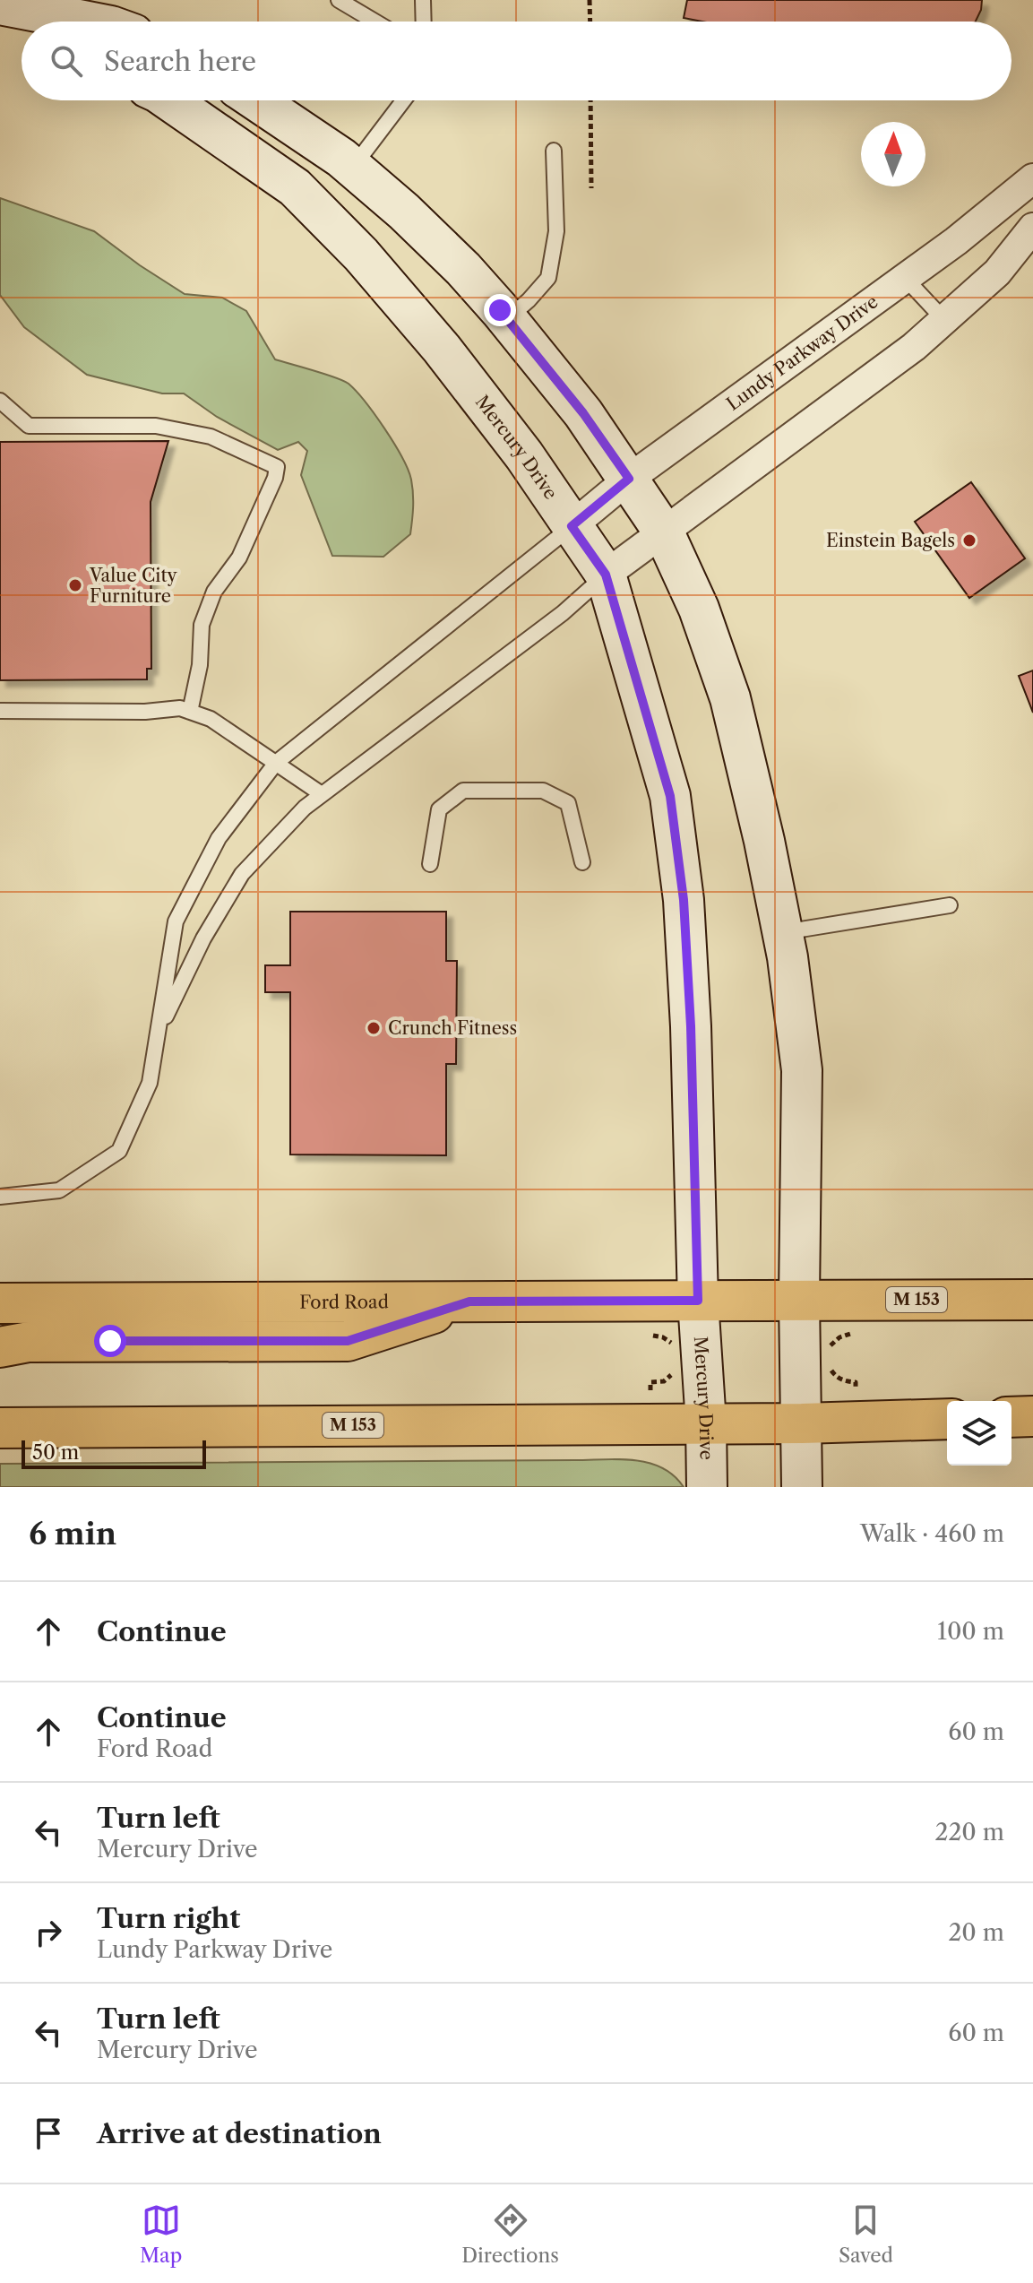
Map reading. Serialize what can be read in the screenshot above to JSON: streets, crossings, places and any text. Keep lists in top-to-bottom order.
{
  "streets": {
    "main road": ["M 153", "Ford Road"],
    "street": ["Lundy Parkway Drive", "Mercury Drive"]
  },
  "crossings": [
    ["Lundy Parkway Drive", "Mercury Drive"],
    ["Mercury Drive", "M 153"],
    ["Mercury Drive", "Ford Road"]
  ],
  "places": ["Einstein Bagels", "Value City Furniture", "Crunch Fitness"],
  "scale_bar": "50 m",
  "north": "top",
  "page": {
    "search": "Search here",
    "scale": "50 m",
    "heading": ["6 min", "Walk · 460 m"],
    "list": [
      ["Continue", "100 m"],
      ["Continue", "Ford Road", "60 m"],
      ["Turn left", "Mercury Drive", "220 m"],
      ["Turn right", "Lundy Parkway Drive", "20 m"],
      ["Turn left", "Mercury Drive", "60 m"],
      "Arrive at destination"
    ],
    "nav": ["Map", "Directions", "Saved"]
  }
}
